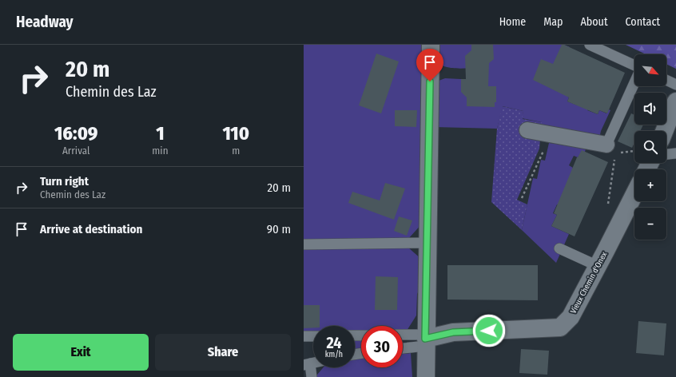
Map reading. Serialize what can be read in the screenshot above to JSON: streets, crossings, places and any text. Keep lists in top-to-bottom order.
{
  "streets": {
    "street": ["Vieux Chemin d'Onex"]
  },
  "north": "bottom right",
  "page": {
    "header": "Headway",
    "nav": [
      "Home",
      "Map",
      "About",
      "Contact"
    ],
    "turn": ["20 m", "Chemin des Laz"],
    "map_buttons": ["+", "−"],
    "eta": [
      "16:09",
      "Arrival",
      "1",
      "min",
      "110",
      "m"
    ],
    "list": [
      {
        "name": "Turn right",
        "note": "Chemin des Laz",
        "value": "20 m"
      },
      {
        "name": "Arrive at destination",
        "value": "90 m"
      }
    ],
    "speed": "24 km/h",
    "limit": "30",
    "buttons": ["Exit", "Share"]
  }
}
